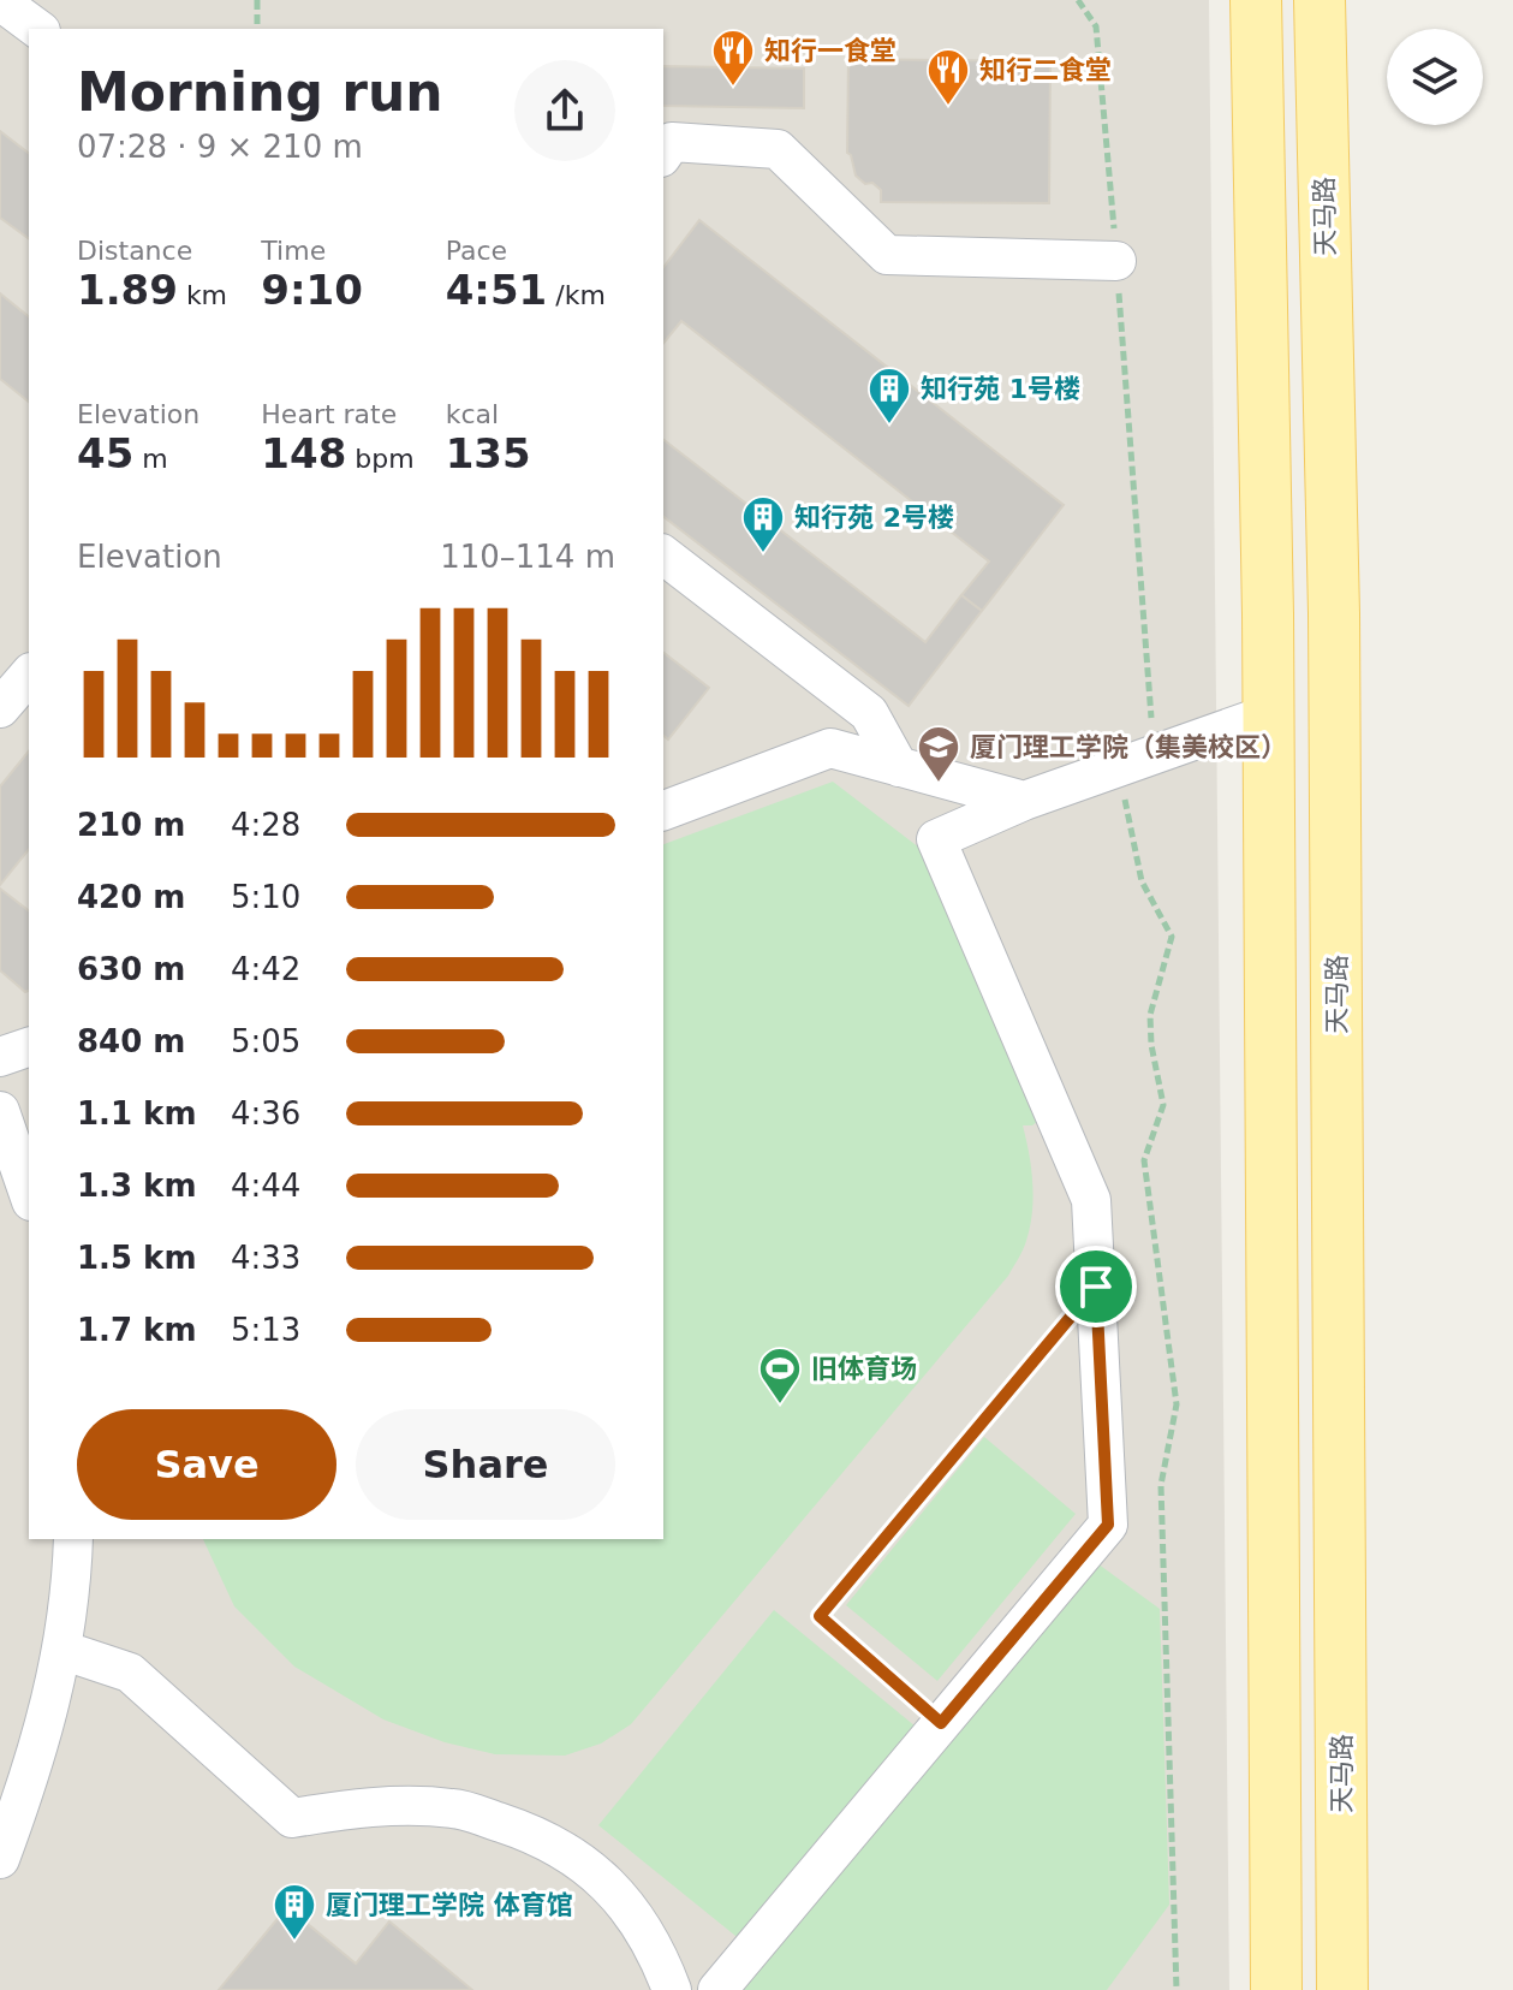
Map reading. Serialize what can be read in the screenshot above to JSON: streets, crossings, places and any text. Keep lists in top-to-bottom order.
{
  "streets": {
    "main road": ["天马路"]
  },
  "places": {
    "restaurant": ["知行一食堂", "知行二食堂"],
    "building": ["知行苑 1号楼", "知行苑 2号楼", "厦门理工学院 体育馆"],
    "school or university": ["厦门理工学院（集美校区）"],
    "sports": ["旧体育场"]
  },
  "page": {
    "heading": ["Morning run", "07:28 · 9 × 210 m"],
    "stats": [
      ["Distance", "1.89 km"],
      ["Time", "9:10"],
      ["Pace", "4:51 /km"],
      ["Elevation", "45 m"],
      ["Heart rate", "148 bpm"],
      ["kcal", "135"]
    ],
    "chart": ["Elevation", "110–114 m"],
    "list": [
      {
        "name": "210 m",
        "note": "4:28"
      },
      {
        "name": "420 m",
        "note": "5:10"
      },
      {
        "name": "630 m",
        "note": "4:42"
      },
      {
        "name": "840 m",
        "note": "5:05"
      },
      {
        "name": "1.1 km",
        "note": "4:36"
      },
      {
        "name": "1.3 km",
        "note": "4:44"
      },
      {
        "name": "1.5 km",
        "note": "4:33"
      },
      {
        "name": "1.7 km",
        "note": "5:13"
      }
    ],
    "buttons": ["Save", "Share"]
  }
}
